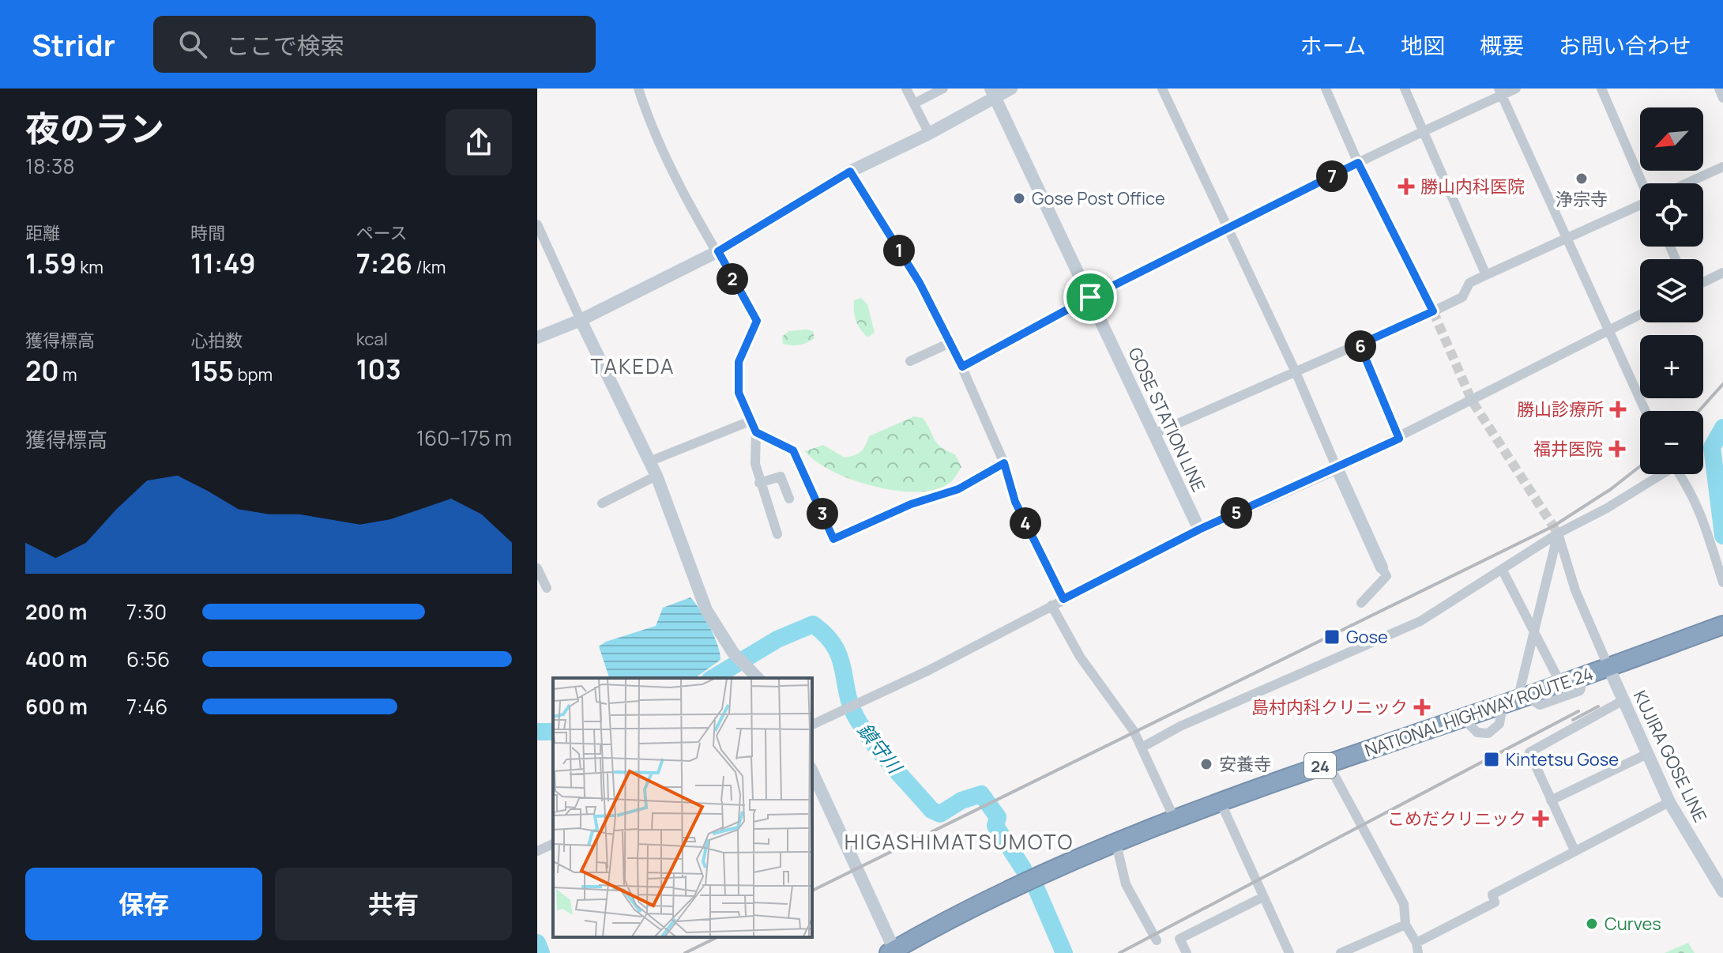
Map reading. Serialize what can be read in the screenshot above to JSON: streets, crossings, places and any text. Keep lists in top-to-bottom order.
{
  "streets": {
    "highway": ["NATIONAL HIGHWAY ROUTE 24", "24"],
    "street": ["GOSE STATION LINE", "KUJIRA GOSE LINE"]
  },
  "crossings": [
    ["NATIONAL HIGHWAY ROUTE 24", "KUJIRA GOSE LINE"]
  ],
  "districts": ["TAKEDA", "HIGASHIMATSUMOTO"],
  "water": ["鎮守川"],
  "places": {
    "other": [
      "浄宗寺",
      "Gose Post Office",
      "安養寺",
      "Curves"
    ],
    "health": [
      "勝山内科医院",
      "勝山診療所",
      "福井医院",
      "島村内科クリニック",
      "こめだクリニック"
    ],
    "transit": ["Gose", "Kintetsu Gose"]
  },
  "north": "bottom left",
  "page": {
    "header": "Stridr",
    "search": "ここで検索",
    "nav": [
      "ホーム",
      "地図",
      "概要",
      "お問い合わせ"
    ],
    "heading": ["夜のラン", "18:38"],
    "map_buttons": ["+", "−"],
    "pins": [
      "7",
      "1",
      "2",
      "6",
      "5",
      "3",
      "4"
    ],
    "stats": [
      ["距離", "1.59 km"],
      ["時間", "11:49"],
      ["ペース", "7:26 /km"],
      ["獲得標高", "20 m"],
      ["心拍数", "155 bpm"],
      ["kcal", "103"]
    ],
    "chart": ["獲得標高", "160–175 m"],
    "list": [
      {
        "name": "200 m",
        "note": "7:30"
      },
      {
        "name": "400 m",
        "note": "6:56"
      },
      {
        "name": "600 m",
        "note": "7:46"
      }
    ],
    "buttons": ["保存", "共有"]
  }
}
